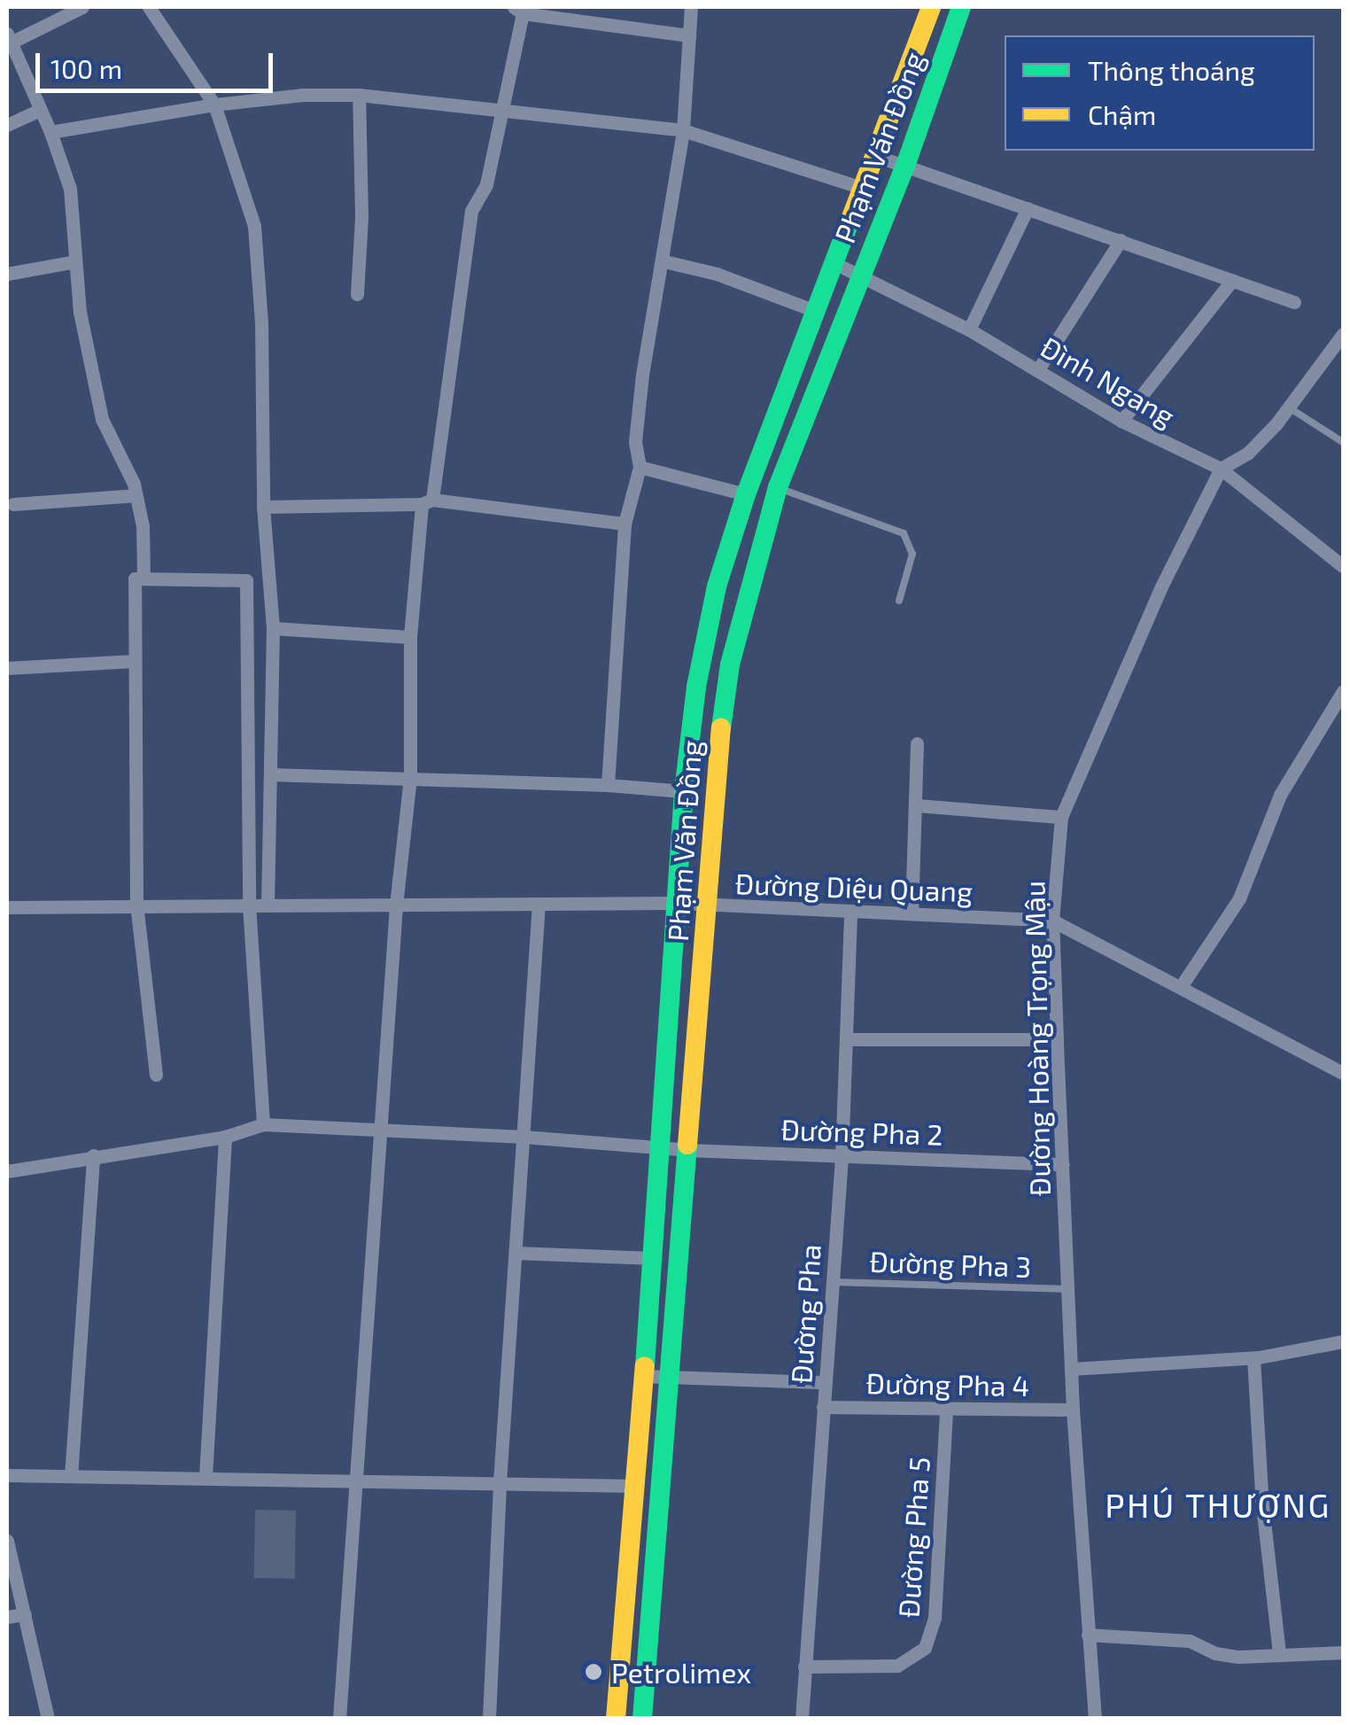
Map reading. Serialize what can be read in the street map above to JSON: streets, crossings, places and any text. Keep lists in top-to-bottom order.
{
  "streets": {
    "main road": ["Phạm Văn Đồng"],
    "street": [
      "Đình Ngang",
      "Đường Diệu Quang",
      "Đường Hoàng Trọng Mậu",
      "Đường Pha 2",
      "Đường Pha",
      "Đường Pha 4",
      "Đường Pha 5"
    ],
    "lane": ["Đường Pha 3"]
  },
  "crossings": [
    ["Phạm Văn Đồng", "Đình Ngang"],
    ["Phạm Văn Đồng", "Đường Diệu Quang"],
    ["Phạm Văn Đồng", "Đường Pha 2"],
    ["Đình Ngang", "Đường Hoàng Trọng Mậu"],
    ["Đường Diệu Quang", "Đường Hoàng Trọng Mậu"],
    ["Đường Diệu Quang", "Đường Pha"],
    ["Đường Hoàng Trọng Mậu", "Đường Pha 2"],
    ["Đường Hoàng Trọng Mậu", "Đường Pha 3"],
    ["Đường Hoàng Trọng Mậu", "Đường Pha 4"],
    ["Đường Pha 2", "Đường Pha"],
    ["Đường Pha 3", "Đường Pha"],
    ["Đường Pha", "Đường Pha 4"],
    ["Đường Pha", "Đường Pha 5"],
    ["Đường Pha 4", "Đường Pha 5"]
  ],
  "districts": ["PHÚ THƯỢNG"],
  "places": ["Petrolimex"],
  "legend": ["Thông thoáng", "Chậm"],
  "scale_bar": "100 m"
}
